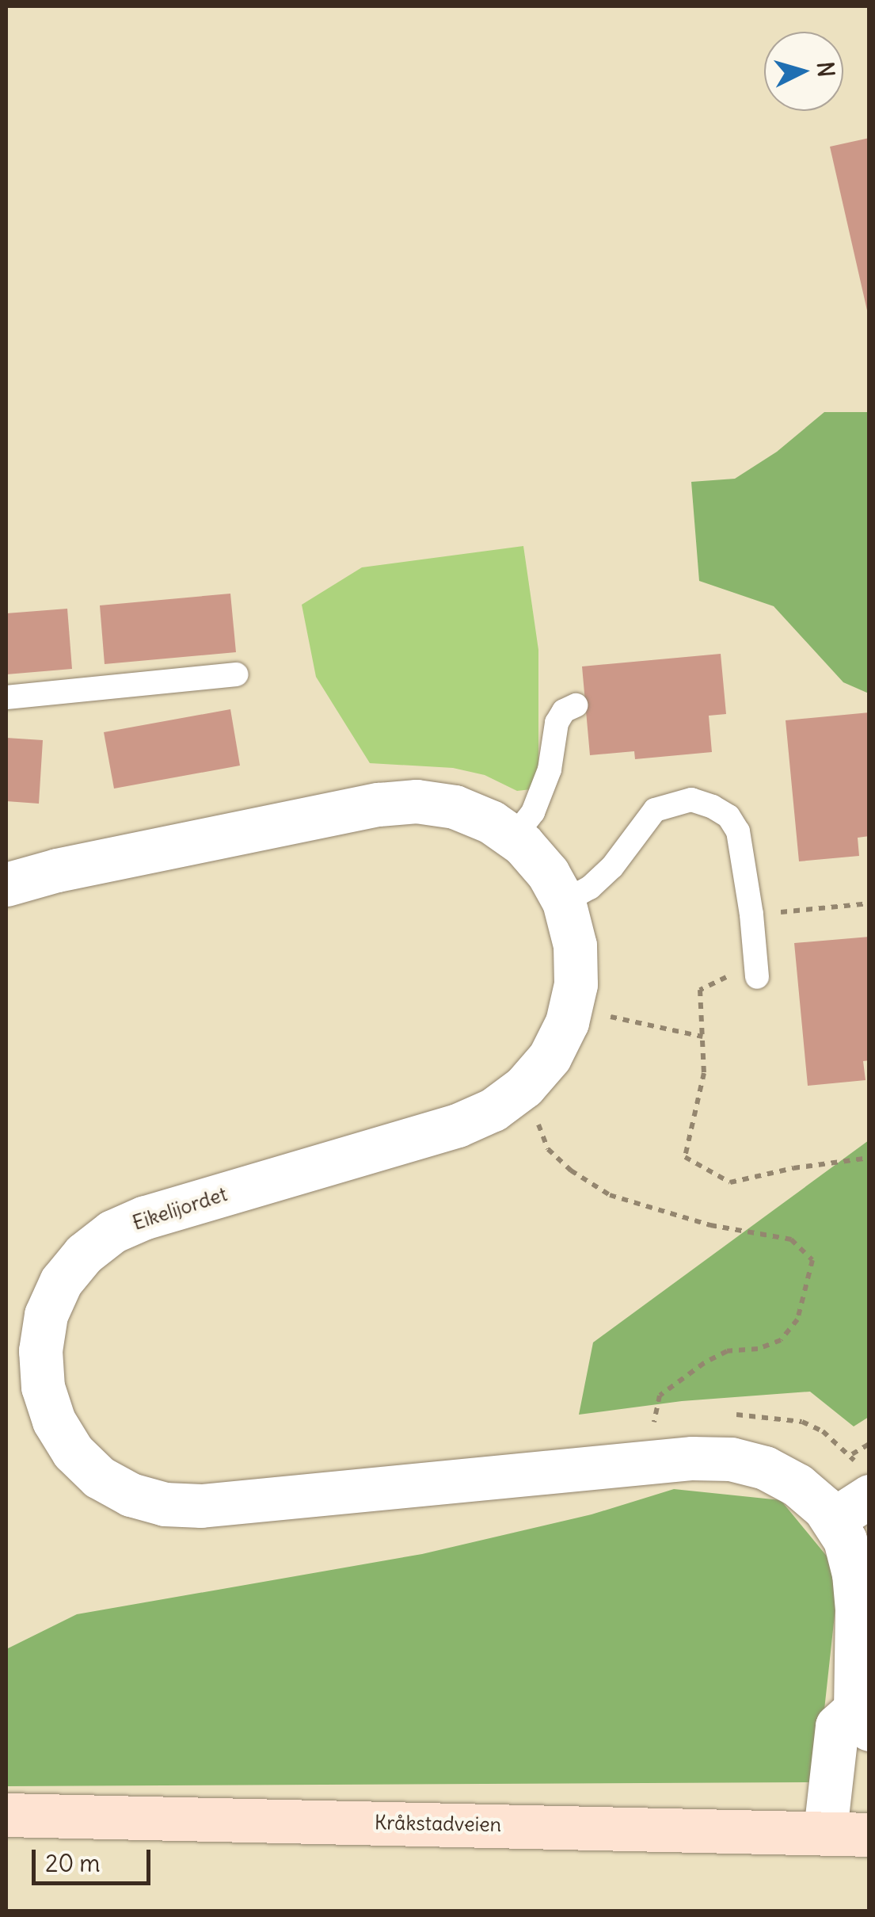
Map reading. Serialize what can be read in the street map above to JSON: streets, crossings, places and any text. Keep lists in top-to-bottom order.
{
  "streets": {
    "main road": ["Kråkstadveien"],
    "street": ["Eikelijordet"]
  },
  "crossings": [
    ["Eikelijordet", "Kråkstadveien"]
  ],
  "scale_bar": "20 m",
  "north": "right"
}
